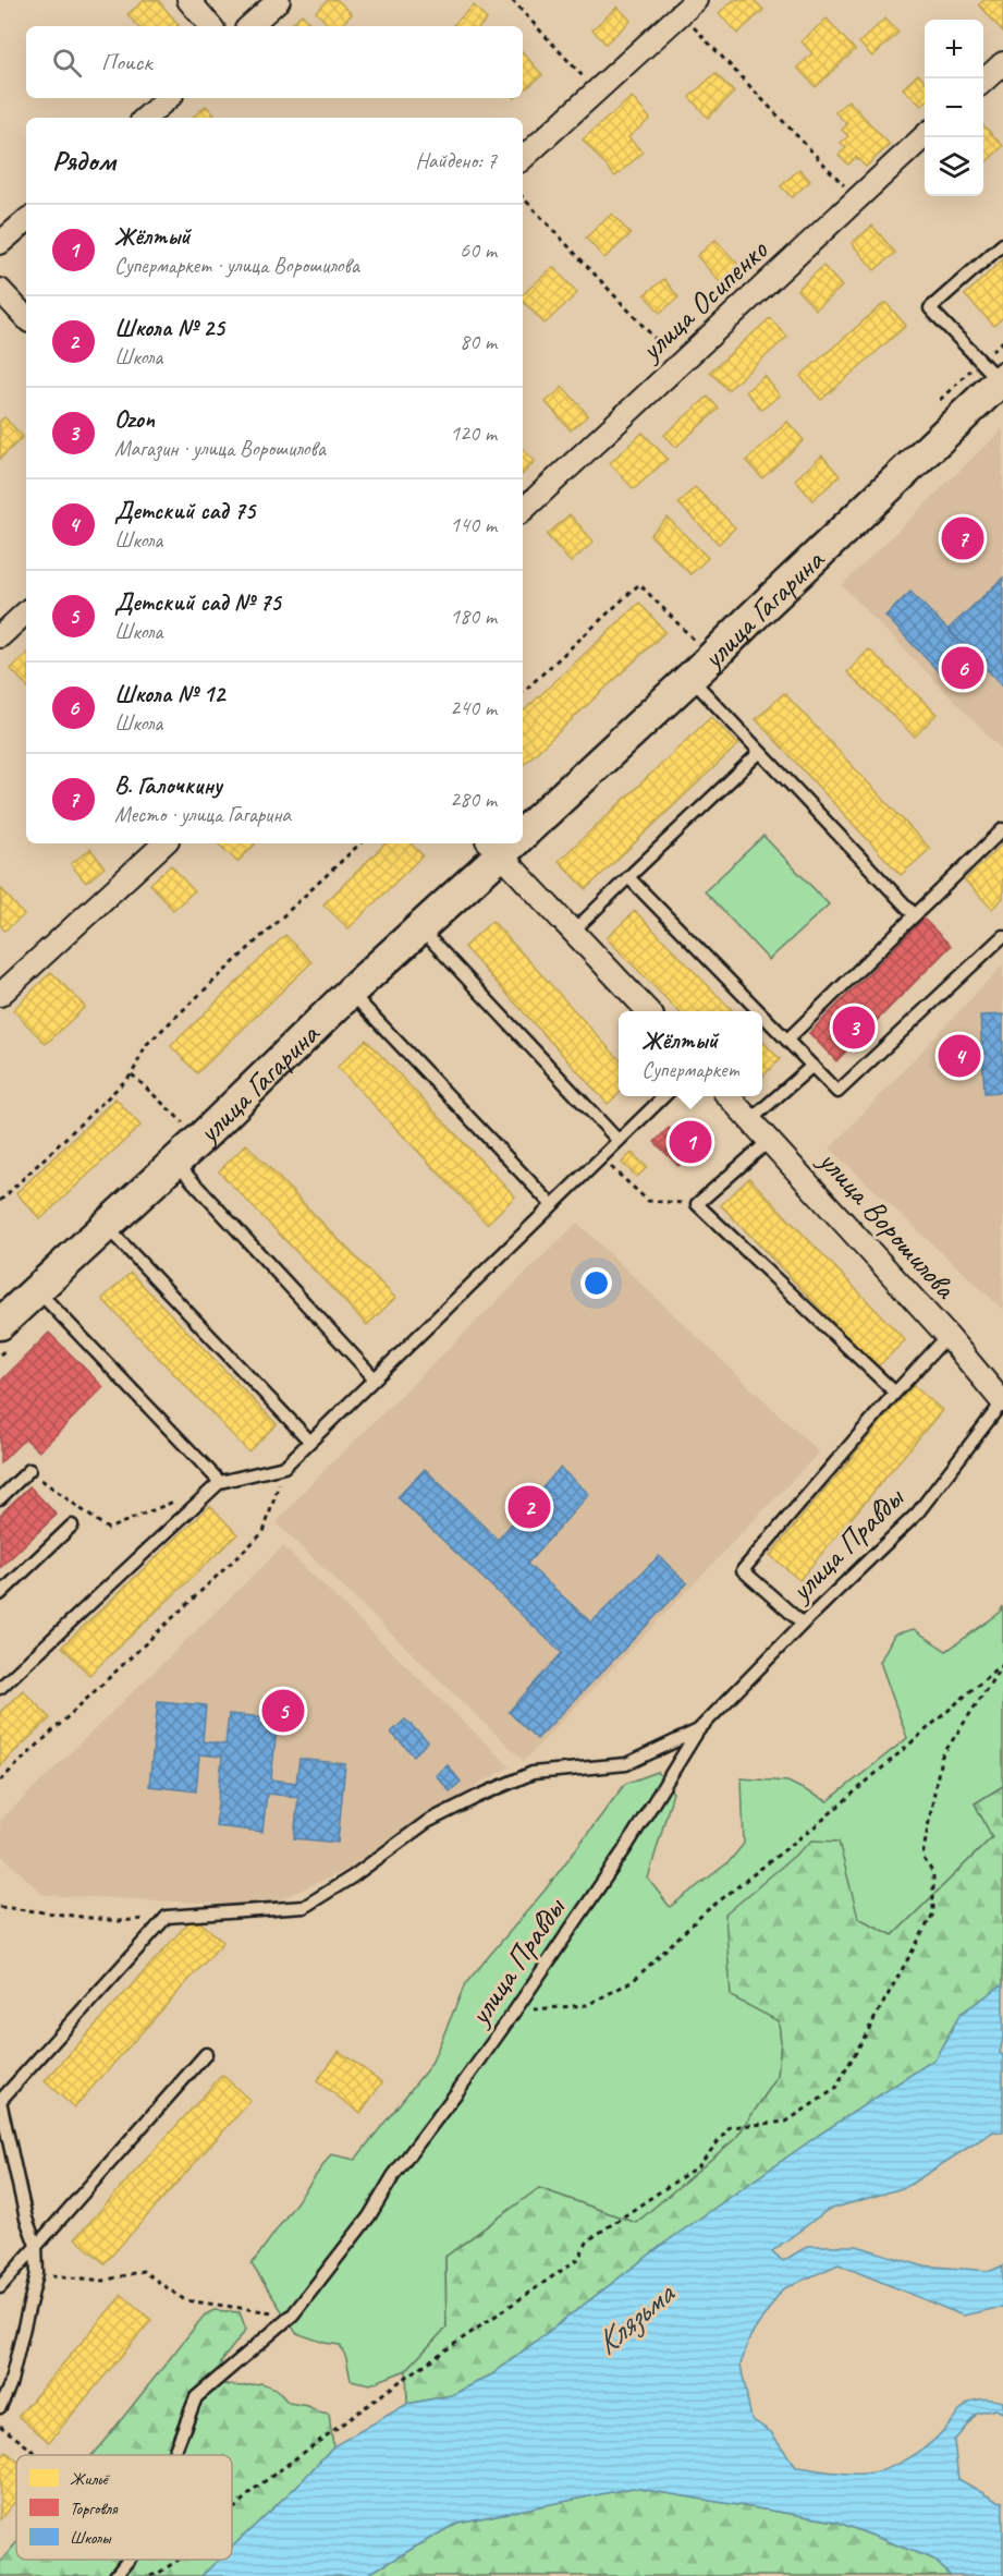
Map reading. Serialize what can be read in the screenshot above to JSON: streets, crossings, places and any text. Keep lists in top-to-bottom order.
{
  "streets": {
    "main road": ["улица Гагарина"],
    "street": ["улица Осипенко", "улица Ворошилова"],
    "lane": ["улица Правды"]
  },
  "crossings": [
    ["улица Ворошилова", "улица Правды"]
  ],
  "water": ["Клязьма"],
  "legend": ["Жильё", "Торговля", "Школы"],
  "page": {
    "map_buttons": ["+", "−"],
    "search": "Поиск",
    "heading": ["Рядом", "Найдено: 7"],
    "list": [
      {
        "mark": "1",
        "name": "Жёлтый",
        "note": "Супермаркет · улица Ворошилова",
        "value": "60 m"
      },
      {
        "mark": "2",
        "name": "Школа № 25",
        "note": "Школа",
        "value": "80 m"
      },
      {
        "mark": "3",
        "name": "Ozon",
        "note": "Магазин · улица Ворошилова",
        "value": "120 m"
      },
      {
        "mark": "4",
        "name": "Детский сад 75",
        "note": "Школа",
        "value": "140 m"
      },
      {
        "mark": "5",
        "name": "Детский сад № 75",
        "note": "Школа",
        "value": "180 m"
      },
      {
        "mark": "6",
        "name": "Школа № 12",
        "note": "Школа",
        "value": "240 m"
      },
      {
        "mark": "7",
        "name": "В. Галочкину",
        "note": "Место · улица Гагарина",
        "value": "280 m"
      }
    ],
    "pins": [
      "7",
      "6",
      "3",
      "4",
      "1",
      "2",
      "5"
    ],
    "popup": ["Жёлтый", "Супермаркет"]
  }
}
